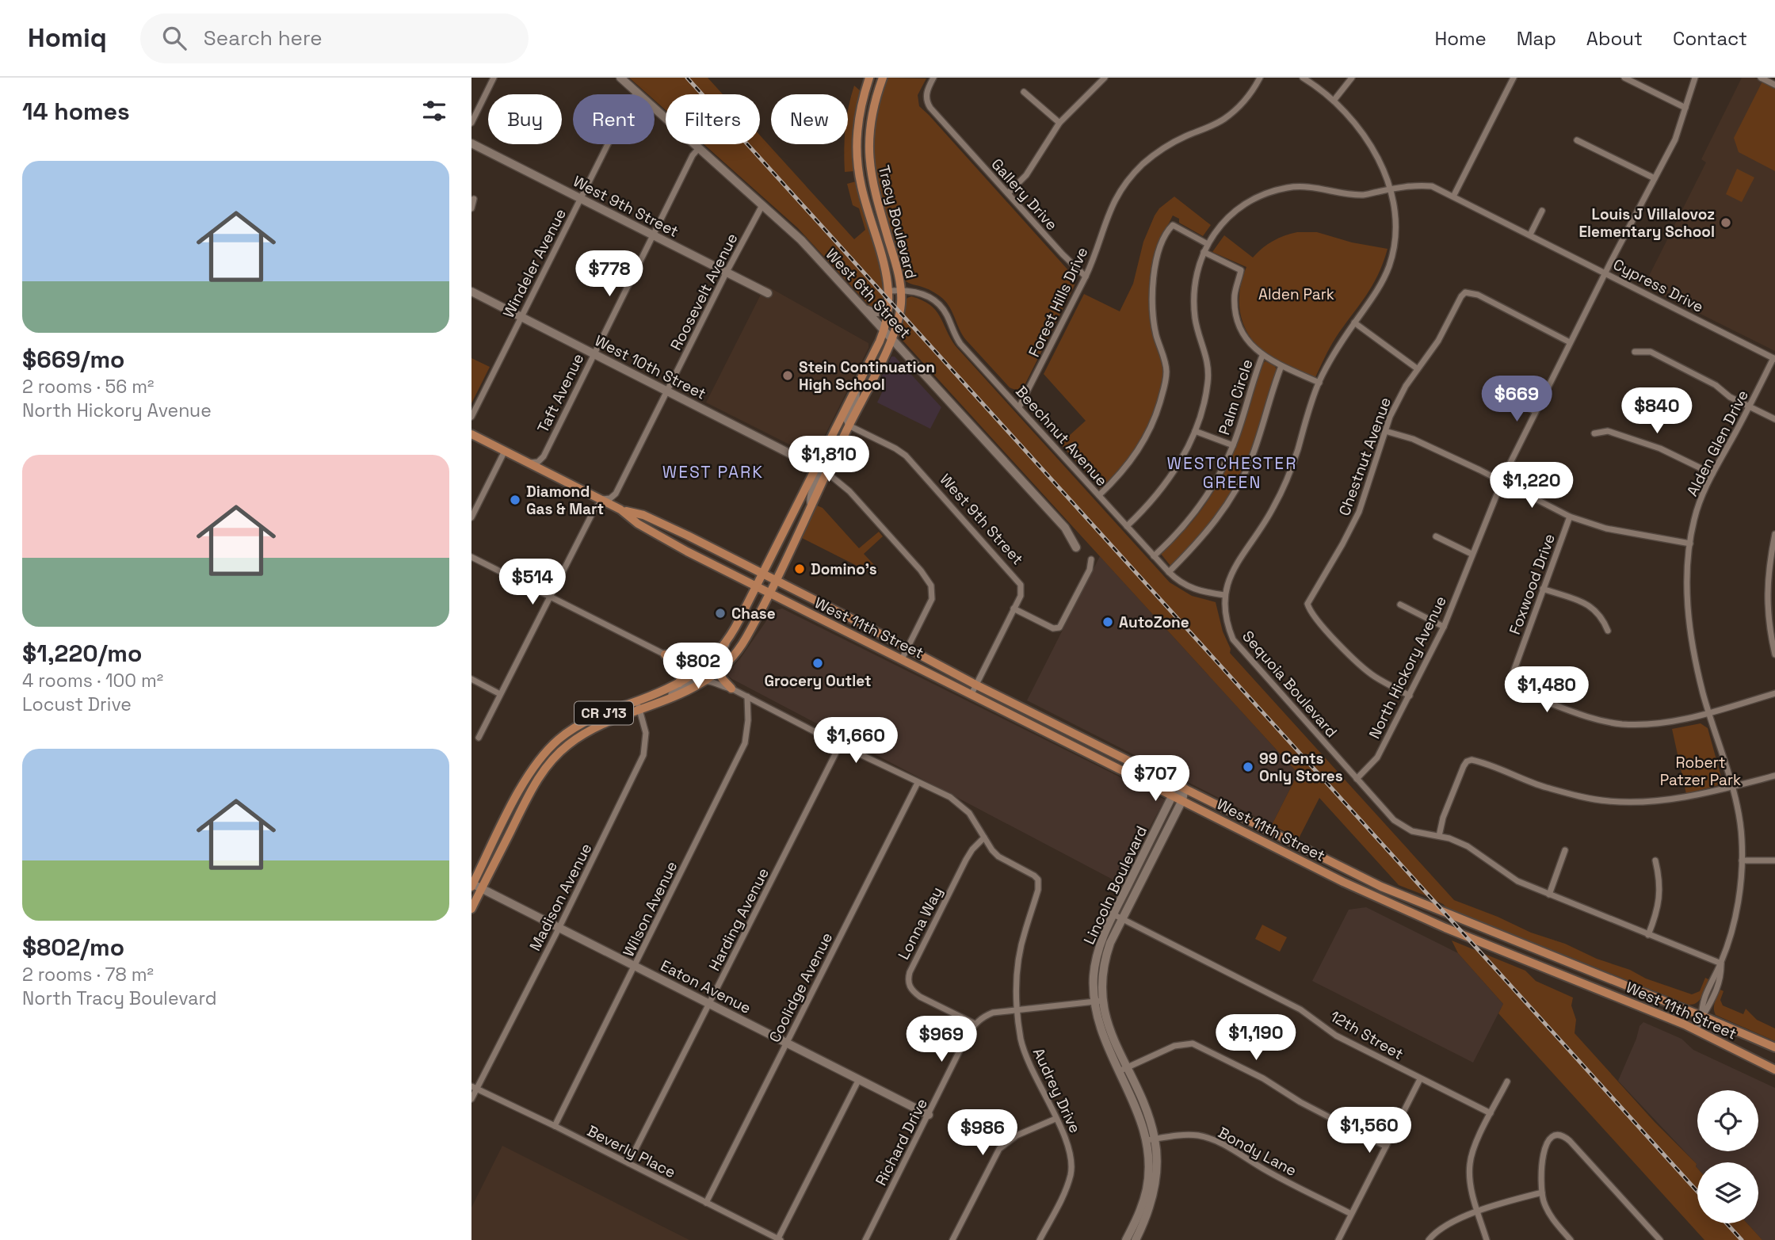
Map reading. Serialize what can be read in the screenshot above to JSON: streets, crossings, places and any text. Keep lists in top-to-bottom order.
{
  "streets": {
    "main road": ["Tracy Boulevard", "West 11th Street", "CR J13"],
    "street": [
      "Gallery Drive",
      "West 9th Street",
      "Windeler Avenue",
      "Cypress Drive",
      "Roosevelt Avenue",
      "West 6th Street",
      "Forest Hills Drive",
      "West 10th Street",
      "Taft Avenue",
      "Palm Circle",
      "Beechnut Avenue",
      "Alden Glen Drive",
      "Chestnut Avenue",
      "Foxwood Drive",
      "North Hickory Avenue",
      "Sequoia Boulevard",
      "Lincoln Boulevard",
      "Madison Avenue",
      "Wilson Avenue",
      "Harding Avenue",
      "Lonna Way",
      "Eaton Avenue",
      "Coolidge Avenue",
      "12th Street",
      "Audrey Drive",
      "Richard Drive",
      "Beverly Place",
      "Bondy Lane"
    ]
  },
  "crossings": [
    ["Gallery Drive", "Forest Hills Drive"],
    ["West 9th Street", "Tracy Boulevard"],
    ["West 9th Street", "Windeler Avenue"],
    ["West 9th Street", "Roosevelt Avenue"],
    ["West 9th Street", "Taft Avenue"],
    ["West 9th Street", "West 11th Street"],
    ["Tracy Boulevard", "West 6th Street"],
    ["Tracy Boulevard", "West 10th Street"],
    ["Tracy Boulevard", "Beechnut Avenue"],
    ["Tracy Boulevard", "West 11th Street"],
    ["Tracy Boulevard", "CR J13"],
    ["Windeler Avenue", "West 6th Street"],
    ["Windeler Avenue", "West 10th Street"],
    ["Cypress Drive", "Palm Circle"],
    ["Cypress Drive", "Alden Glen Drive"],
    ["Cypress Drive", "North Hickory Avenue"],
    ["Cypress Drive", "Sequoia Boulevard"],
    ["Roosevelt Avenue", "West 6th Street"],
    ["Roosevelt Avenue", "West 10th Street"],
    ["Roosevelt Avenue", "West 11th Street"],
    ["West 6th Street", "Taft Avenue"],
    ["Forest Hills Drive", "Beechnut Avenue"],
    ["West 10th Street", "Taft Avenue"],
    ["Taft Avenue", "West 11th Street"],
    ["Palm Circle", "Beechnut Avenue"],
    ["Palm Circle", "Sequoia Boulevard"],
    ["Beechnut Avenue", "Sequoia Boulevard"],
    ["Alden Glen Drive", "Foxwood Drive"],
    ["Alden Glen Drive", "West 11th Street"],
    ["Alden Glen Drive", "Sequoia Boulevard"],
    ["Chestnut Avenue", "North Hickory Avenue"],
    ["West 11th Street", "CR J13"],
    ["West 11th Street", "Lincoln Boulevard"],
    ["North Hickory Avenue", "Sequoia Boulevard"],
    ["CR J13", "Madison Avenue"],
    ["CR J13", "Eaton Avenue"],
    ["Lincoln Boulevard", "12th Street"],
    ["Lincoln Boulevard", "Bondy Lane"],
    ["Madison Avenue", "Eaton Avenue"],
    ["Madison Avenue", "Beverly Place"],
    ["Wilson Avenue", "Eaton Avenue"],
    ["Wilson Avenue", "Beverly Place"],
    ["Harding Avenue", "Eaton Avenue"],
    ["Harding Avenue", "Beverly Place"],
    ["Lonna Way", "Audrey Drive"],
    ["Lonna Way", "Richard Drive"],
    ["Eaton Avenue", "Coolidge Avenue"],
    ["Eaton Avenue", "Richard Drive"],
    ["Coolidge Avenue", "Beverly Place"]
  ],
  "districts": ["WESTCHESTER GREEN", "WEST PARK"],
  "parks": ["Alden Park", "Robert Patzer Park"],
  "places": [
    "Louis J Villalovoz Elementary School",
    "Stein Continuation High School",
    "Diamond Gas & Mart",
    "Domino's",
    "Chase",
    "AutoZone",
    "Grocery Outlet",
    "99 Cents Only Stores"
  ],
  "page": {
    "header": "Homiq",
    "search": "Search here",
    "nav": [
      "Home",
      "Map",
      "About",
      "Contact"
    ],
    "heading": "14 homes",
    "chip": [
      "Buy",
      "Rent",
      "Filters",
      "New"
    ],
    "list": [
      {
        "name": "$669/mo",
        "note": "2 rooms · 56 m² · North Hickory Avenue"
      },
      {
        "name": "$1,220/mo",
        "note": "4 rooms · 100 m² · Locust Drive"
      },
      {
        "name": "$802/mo",
        "note": "2 rooms · 78 m² · North Tracy Boulevard"
      }
    ],
    "price": [
      "$778",
      "$669",
      "$840",
      "$1,810",
      "$1,220",
      "$514",
      "$802",
      "$1,480",
      "$1,660",
      "$707",
      "$1,190",
      "$969",
      "$1,560",
      "$986"
    ]
  }
}
